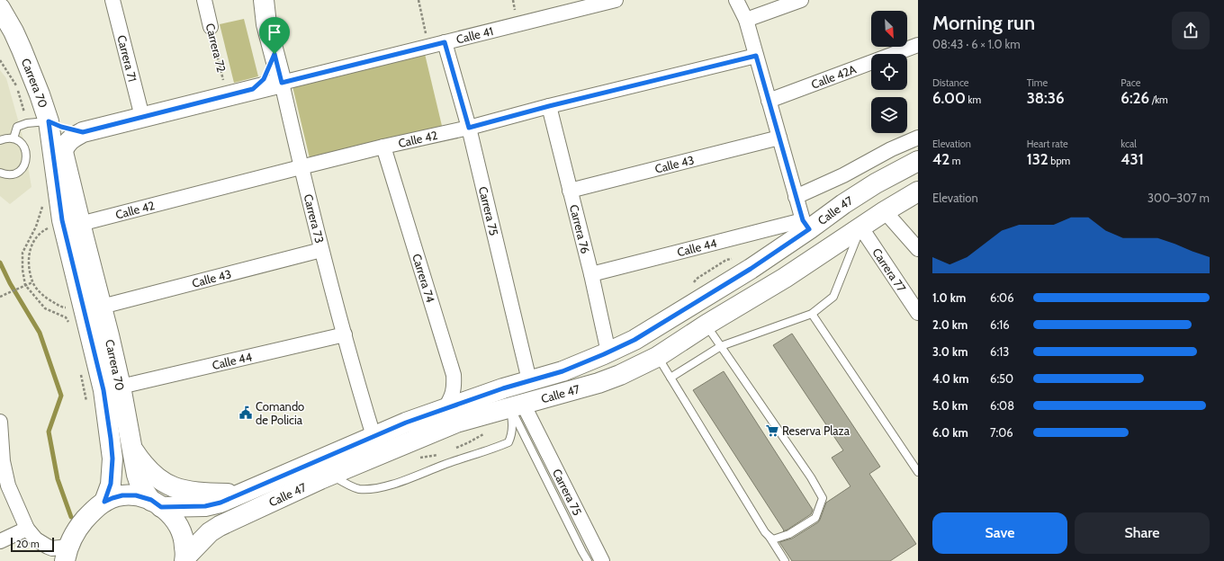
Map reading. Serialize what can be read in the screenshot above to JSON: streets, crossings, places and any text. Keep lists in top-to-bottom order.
{
  "streets": {
    "main road": [
      "Calle 41",
      "Carrera 70",
      "Calle 47",
      "Carrera 73"
    ],
    "street": [
      "Carrera 72",
      "Carrera 71",
      "Calle 42A",
      "Calle 42",
      "Calle 43",
      "Carrera 75",
      "Carrera 76",
      "Calle 44",
      "Carrera 77",
      "Carrera 74"
    ]
  },
  "crossings": [
    ["Calle 41", "Carrera 72"],
    ["Calle 41", "Carrera 71"],
    ["Calle 41", "Carrera 70"],
    ["Calle 41", "Carrera 75"],
    ["Calle 41", "Carrera 73"],
    ["Carrera 70", "Calle 42"],
    ["Carrera 70", "Calle 43"],
    ["Carrera 70", "Calle 47"],
    ["Carrera 70", "Calle 44"],
    ["Calle 42", "Carrera 75"],
    ["Calle 42", "Carrera 73"],
    ["Calle 42", "Carrera 76"],
    ["Calle 42", "Carrera 74"],
    ["Calle 43", "Carrera 73"],
    ["Calle 43", "Carrera 76"],
    ["Calle 47", "Carrera 75"],
    ["Calle 47", "Carrera 73"],
    ["Calle 47", "Carrera 76"],
    ["Calle 47", "Calle 44"],
    ["Calle 47", "Carrera 77"],
    ["Calle 47", "Carrera 74"],
    ["Carrera 73", "Calle 44"],
    ["Carrera 76", "Calle 44"]
  ],
  "places": {
    "public building": ["Comando de Policia"],
    "supermarket": ["Reserva Plaza"]
  },
  "scale_bar": "20 m",
  "north": "bottom right",
  "page": {
    "heading": ["Morning run", "08:43 · 6 × 1.0 km"],
    "stats": [
      ["Distance", "6.00 km"],
      ["Time", "38:36"],
      ["Pace", "6:26 /km"],
      ["Elevation", "42 m"],
      ["Heart rate", "132 bpm"],
      ["kcal", "431"]
    ],
    "chart": ["Elevation", "300–307 m"],
    "list": [
      {
        "name": "1.0 km",
        "note": "6:06"
      },
      {
        "name": "2.0 km",
        "note": "6:16"
      },
      {
        "name": "3.0 km",
        "note": "6:13"
      },
      {
        "name": "4.0 km",
        "note": "6:50"
      },
      {
        "name": "5.0 km",
        "note": "6:08"
      },
      {
        "name": "6.0 km",
        "note": "7:06"
      }
    ],
    "buttons": ["Save", "Share"],
    "scale": "20 m"
  }
}
